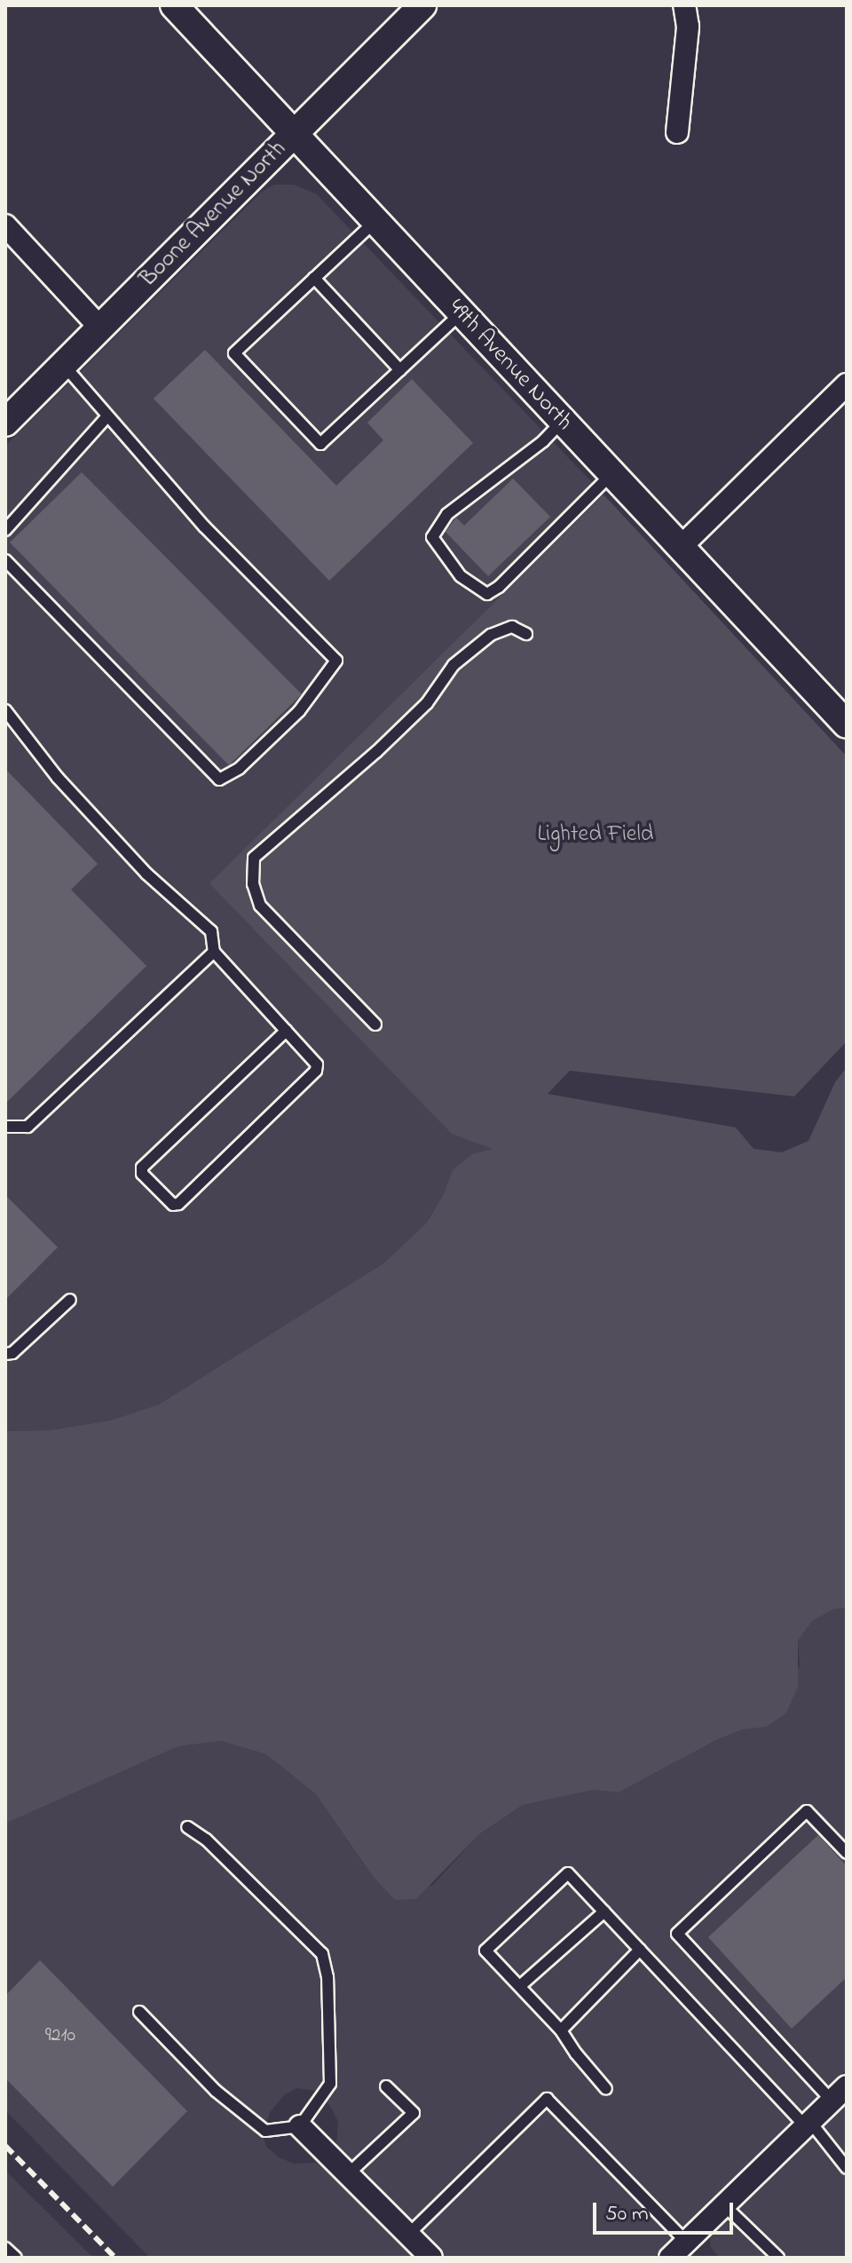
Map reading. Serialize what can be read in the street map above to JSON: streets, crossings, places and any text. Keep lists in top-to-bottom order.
{
  "streets": {
    "street": ["Boone Avenue North", "49th Avenue North"]
  },
  "crossings": [
    ["Boone Avenue North", "49th Avenue North"]
  ],
  "parks": ["Lighted Field"],
  "house_numbers": ["9210"],
  "scale_bar": "50 m"
}
